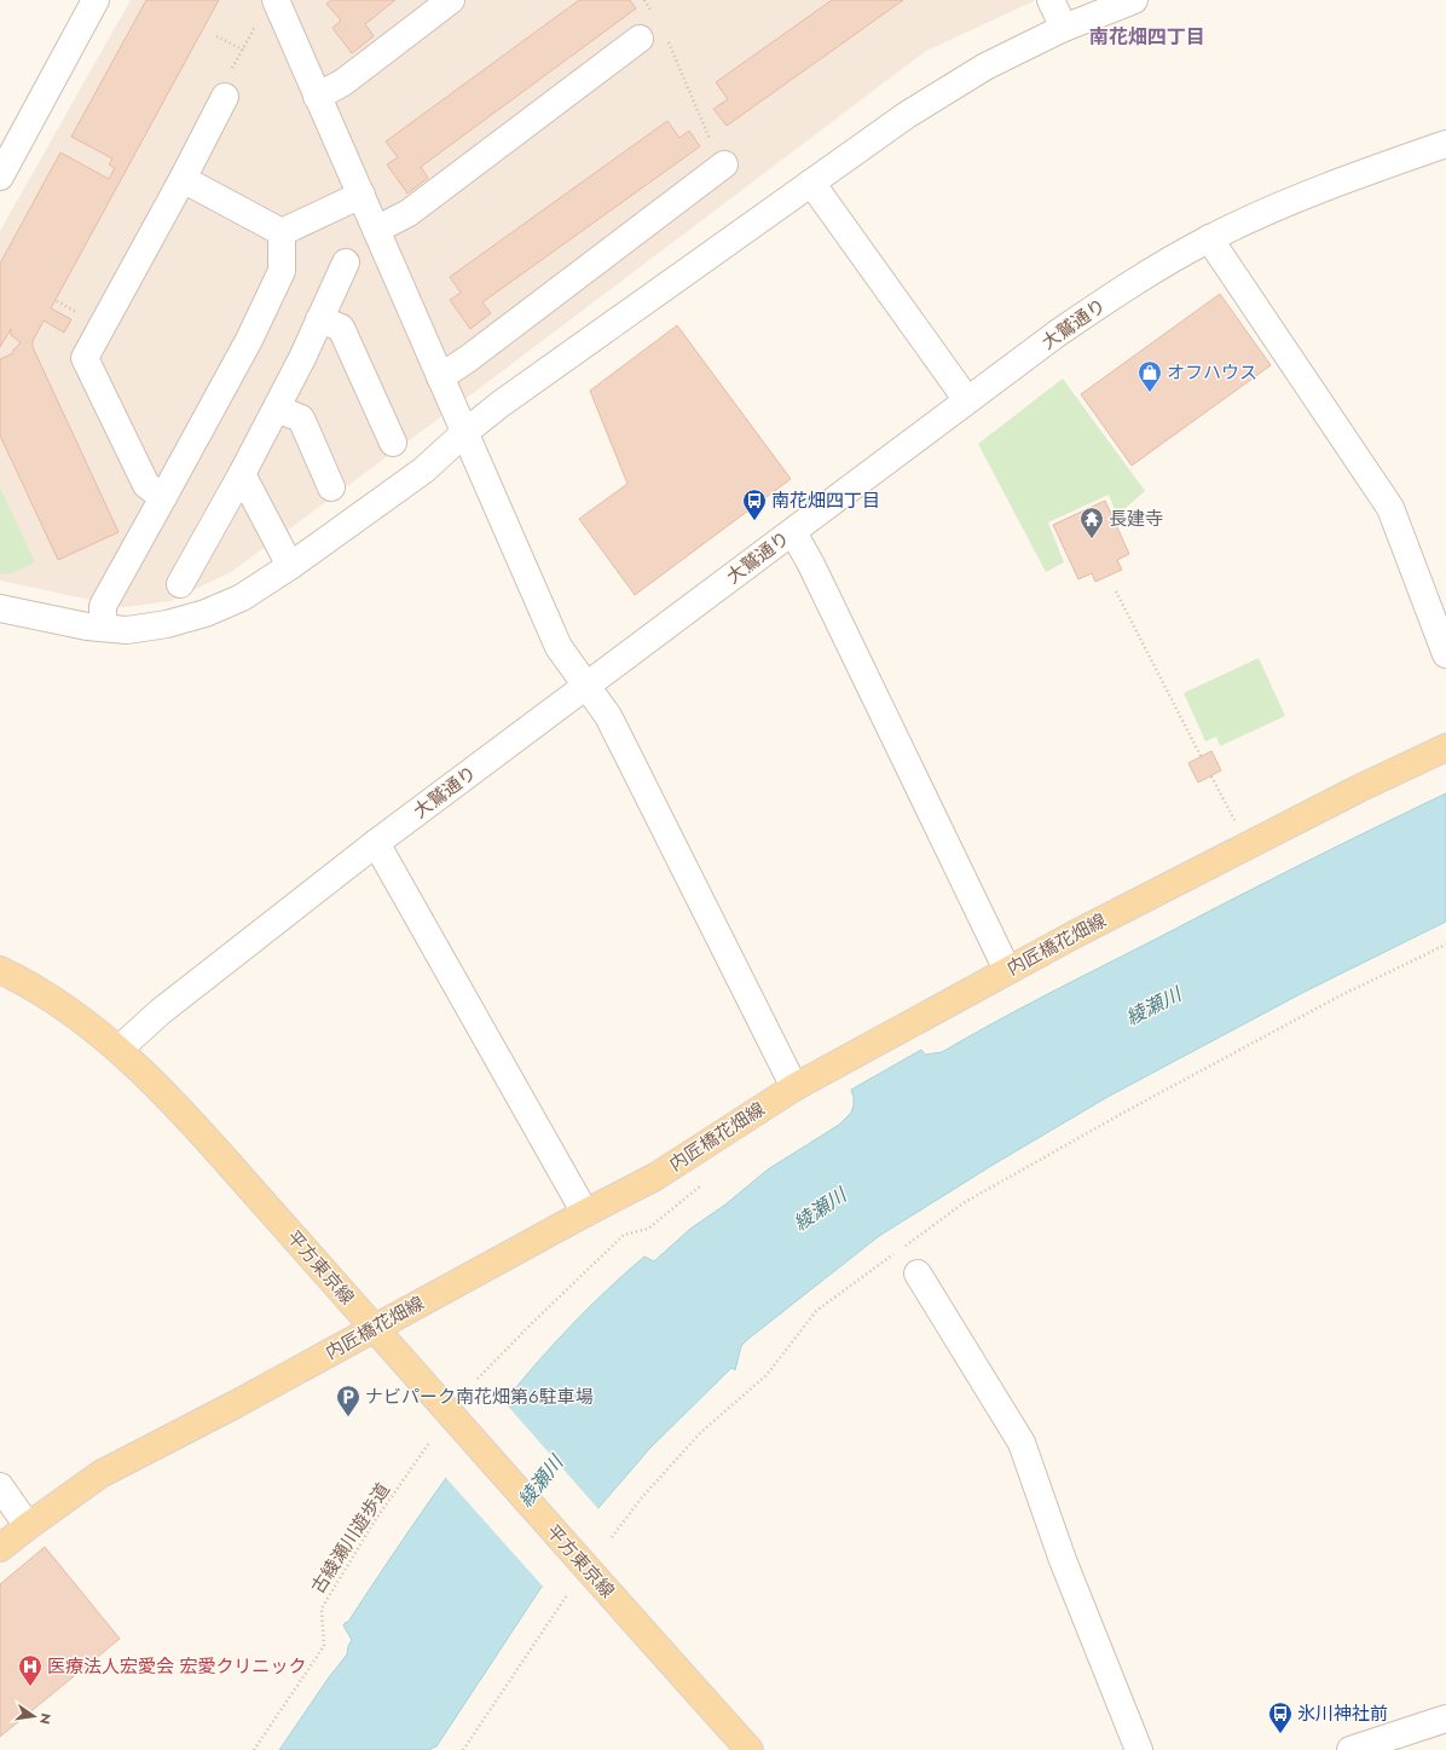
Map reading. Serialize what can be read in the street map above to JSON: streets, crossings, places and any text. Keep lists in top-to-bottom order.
{
  "streets": {
    "main road": ["内匠橋花畑線", "平方東京線"],
    "street": ["大鷲通り"],
    "path": ["古綾瀬川遊歩道"]
  },
  "crossings": [
    ["大鷲通り", "平方東京線"],
    ["内匠橋花畑線", "平方東京線"]
  ],
  "districts": ["南花畑四丁目"],
  "water": ["綾瀬川"],
  "places": {
    "shop": ["オフハウス"],
    "bus stop": ["南花畑四丁目", "氷川神社前"],
    "temple": ["長建寺"],
    "parking": ["ナビパーク南花畑第6駐車場"],
    "hospital": ["医療法人宏愛会 宏愛クリニック"]
  },
  "north": "right"
}
